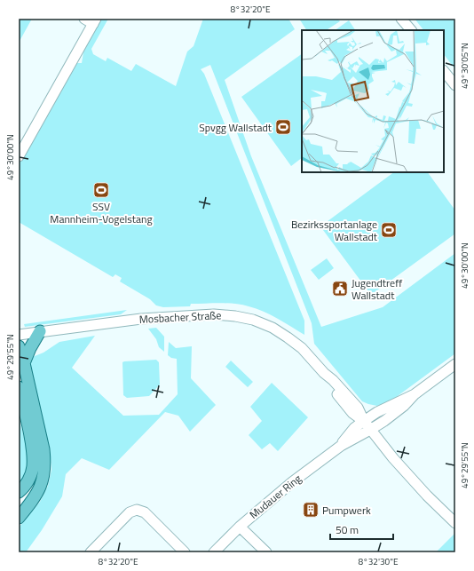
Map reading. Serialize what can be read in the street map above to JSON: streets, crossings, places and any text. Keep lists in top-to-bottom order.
{
  "streets": {
    "street": ["Mosbacher Straße", "Mudauer Ring"]
  },
  "crossings": [
    ["Mosbacher Straße", "Mudauer Ring"]
  ],
  "places": {
    "sports": ["Spvgg Wallstadt", "SSV Mannheim-Vogelstang", "Bezirkssportanlage Wallstadt"],
    "public building": ["Jugendtreff Wallstadt"],
    "building": ["Pumpwerk"]
  },
  "scale_bar": "50 m",
  "coordinates": [
    "8°32'20\"E",
    "49°30'05\"N",
    "49°30'00\"N",
    "49°29'55\"N",
    "8°32'30\"E"
  ]
}
